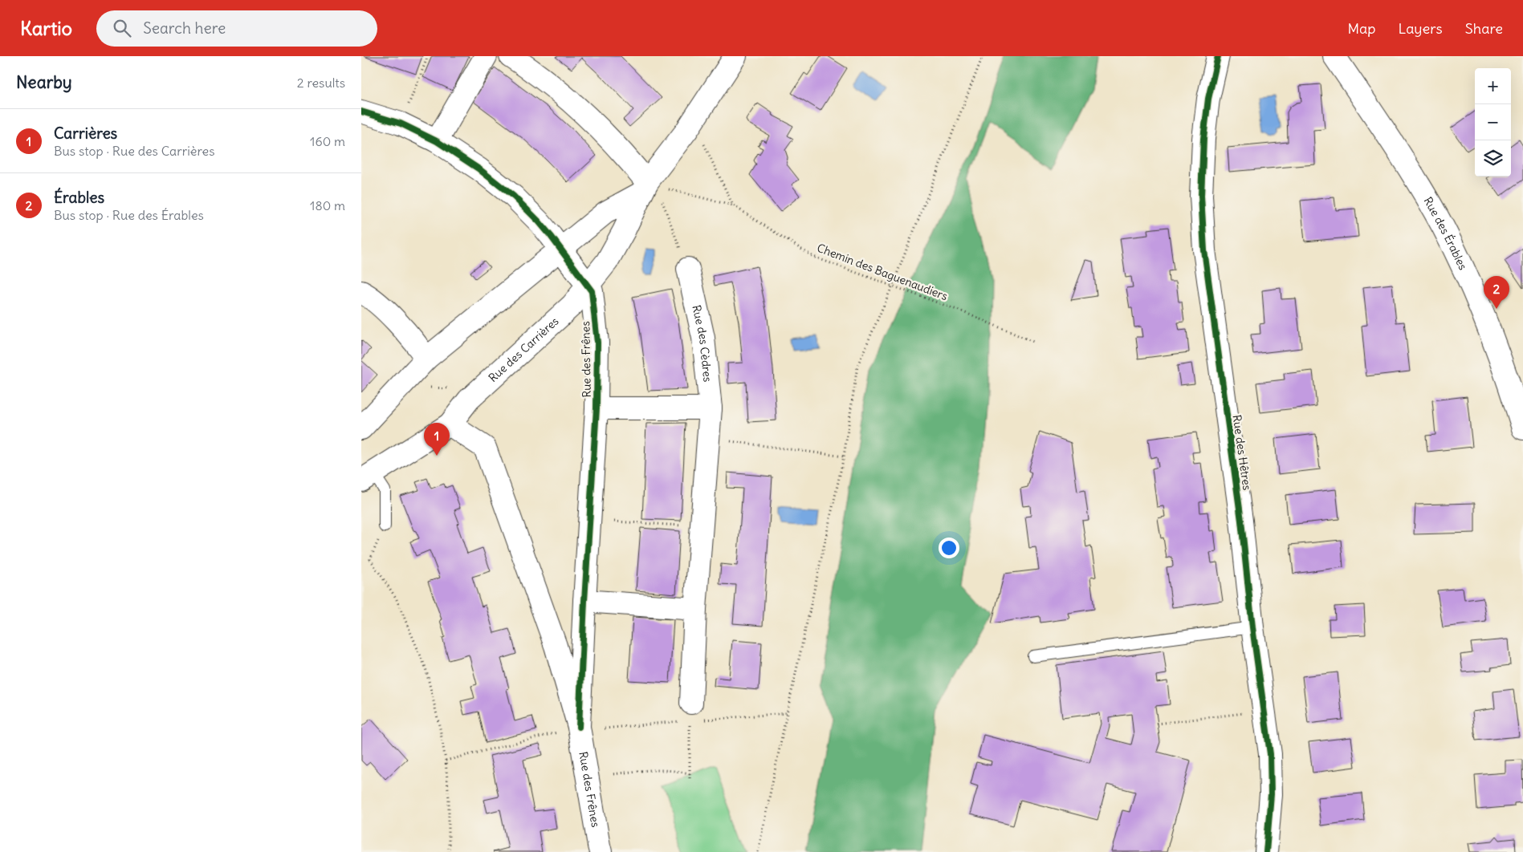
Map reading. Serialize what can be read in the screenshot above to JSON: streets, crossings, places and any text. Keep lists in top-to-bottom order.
{
  "streets": {
    "street": [
      "Rue des Érables",
      "Rue des Cèdres",
      "Rue des Carrières",
      "Rue des Frênes",
      "Rue des Hêtres"
    ],
    "path": ["Chemin des Baguenaudiers"]
  },
  "crossings": [
    ["Chemin des Baguenaudiers", "Rue des Carrières"],
    ["Rue des Carrières", "Rue des Frênes"]
  ],
  "page": {
    "header": "Kartio",
    "search": "Search here",
    "nav": ["Map", "Layers", "Share"],
    "heading": ["Nearby", "2 results"],
    "map_buttons": ["+", "−"],
    "list": [
      {
        "mark": "1",
        "name": "Carrières",
        "note": "Bus stop · Rue des Carrières",
        "value": "160 m"
      },
      {
        "mark": "2",
        "name": "Érables",
        "note": "Bus stop · Rue des Érables",
        "value": "180 m"
      }
    ],
    "pins": ["2", "1"]
  }
}
